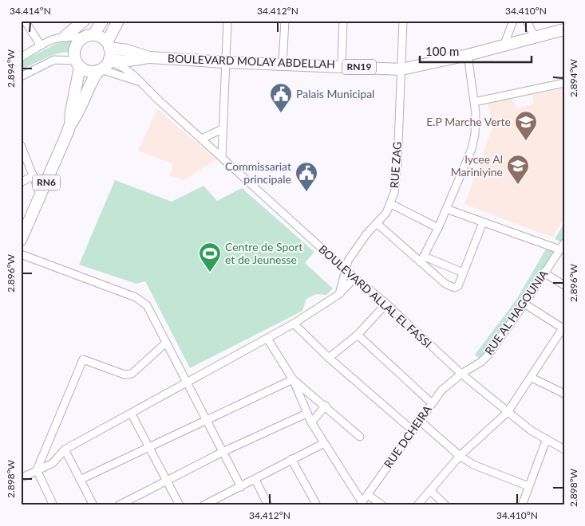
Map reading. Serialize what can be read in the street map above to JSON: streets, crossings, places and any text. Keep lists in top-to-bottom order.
{
  "streets": {
    "main road": ["BOULEVARD MOLAY ABDELLAH", "RN19", "RN6"],
    "street": [
      "RUE ZAG",
      "BOULEVARD ALLAL EL FASSI",
      "RUE AL HAGOUNIA",
      "RUE DCHEIRA"
    ]
  },
  "crossings": [
    ["BOULEVARD MOLAY ABDELLAH", "RN19"],
    ["BOULEVARD MOLAY ABDELLAH", "RUE ZAG"],
    ["RN19", "RN6"],
    ["RN19", "BOULEVARD ALLAL EL FASSI"],
    ["RUE ZAG", "BOULEVARD ALLAL EL FASSI"],
    ["RN6", "BOULEVARD ALLAL EL FASSI"],
    ["BOULEVARD ALLAL EL FASSI", "RUE AL HAGOUNIA"],
    ["BOULEVARD ALLAL EL FASSI", "RUE DCHEIRA"],
    ["RUE AL HAGOUNIA", "RUE DCHEIRA"]
  ],
  "places": {
    "public building": ["Palais Municipal", "Commissariat principale"],
    "school or university": ["E.P Marche Verte", "lycee Al Mariniyine"],
    "sports": ["Centre de Sport et de Jeunesse"]
  },
  "scale_bar": "100 m",
  "coordinates": [
    "34.414°N",
    "34.412°N",
    "34.410°N",
    "2.894°W",
    "2.896°W",
    "2.898°W"
  ]
}
